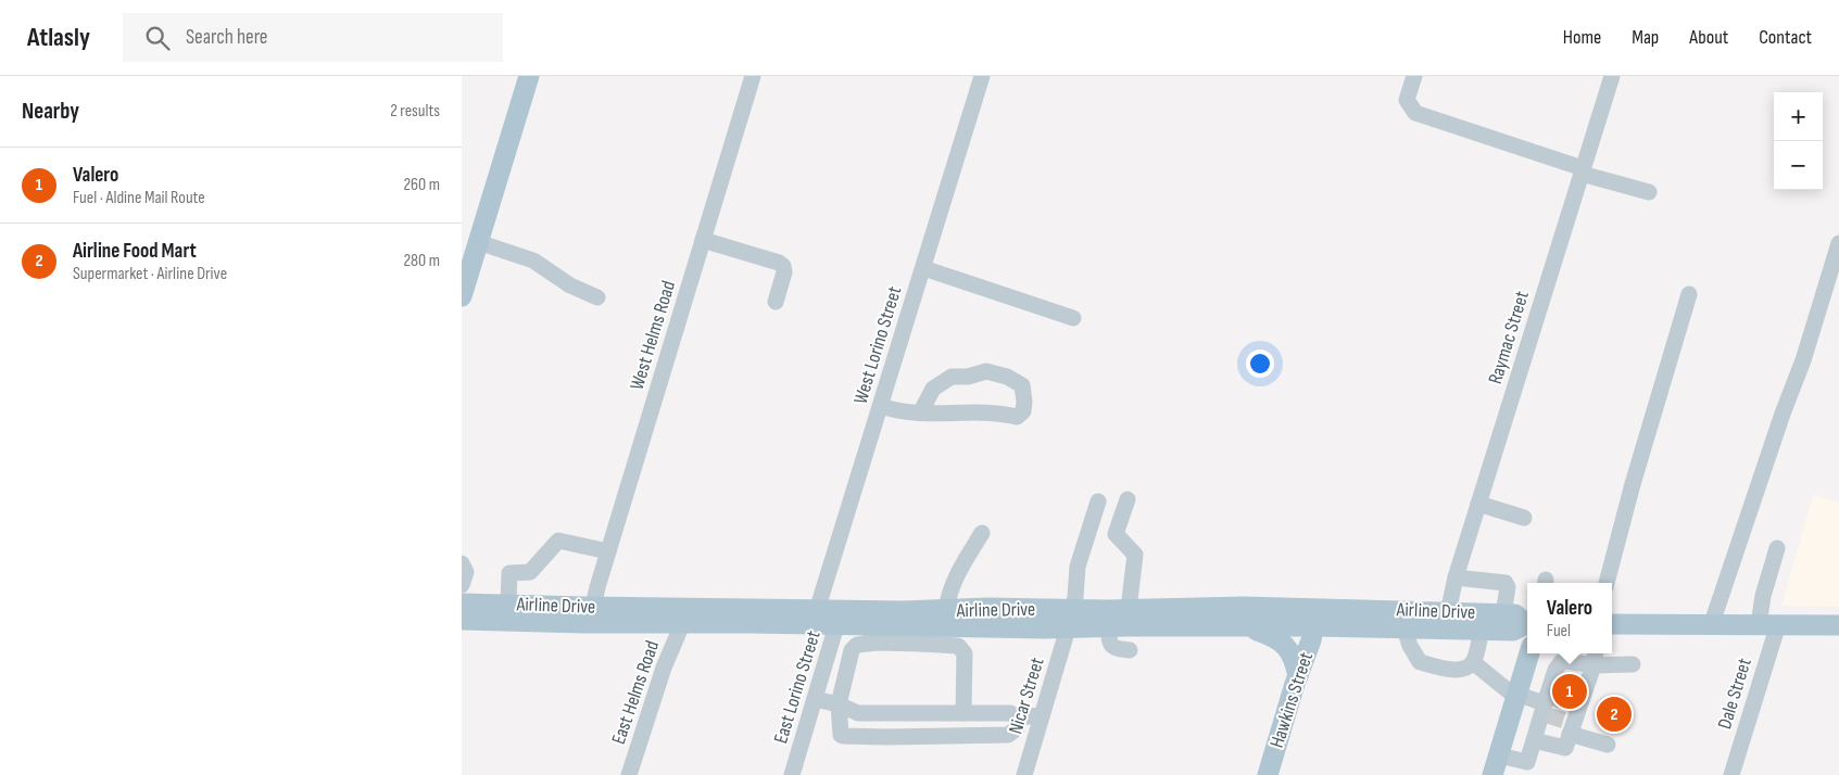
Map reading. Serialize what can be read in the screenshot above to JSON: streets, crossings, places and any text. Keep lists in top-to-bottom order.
{
  "streets": {
    "main road": ["Airline Drive", "Hawkins Street"],
    "street": [
      "West Helms Road",
      "Raymac Street",
      "West Lorino Street",
      "East Lorino Street",
      "East Helms Road",
      "Dale Street",
      "Nicar Street"
    ]
  },
  "crossings": [
    ["West Helms Road", "Airline Drive"],
    ["Raymac Street", "Airline Drive"],
    ["West Lorino Street", "Airline Drive"],
    ["Airline Drive", "East Lorino Street"],
    ["Airline Drive", "East Helms Road"],
    ["Airline Drive", "Nicar Street"],
    ["Airline Drive", "Hawkins Street"]
  ],
  "page": {
    "header": "Atlasly",
    "search": "Search here",
    "nav": [
      "Home",
      "Map",
      "About",
      "Contact"
    ],
    "heading": ["Nearby", "2 results"],
    "map_buttons": ["+", "−"],
    "list": [
      {
        "mark": "1",
        "name": "Valero",
        "note": "Fuel · Aldine Mail Route",
        "value": "260 m"
      },
      {
        "mark": "2",
        "name": "Airline Food Mart",
        "note": "Supermarket · Airline Drive",
        "value": "280 m"
      }
    ],
    "popup": ["Valero", "Fuel"],
    "pins": ["1", "2"]
  }
}
